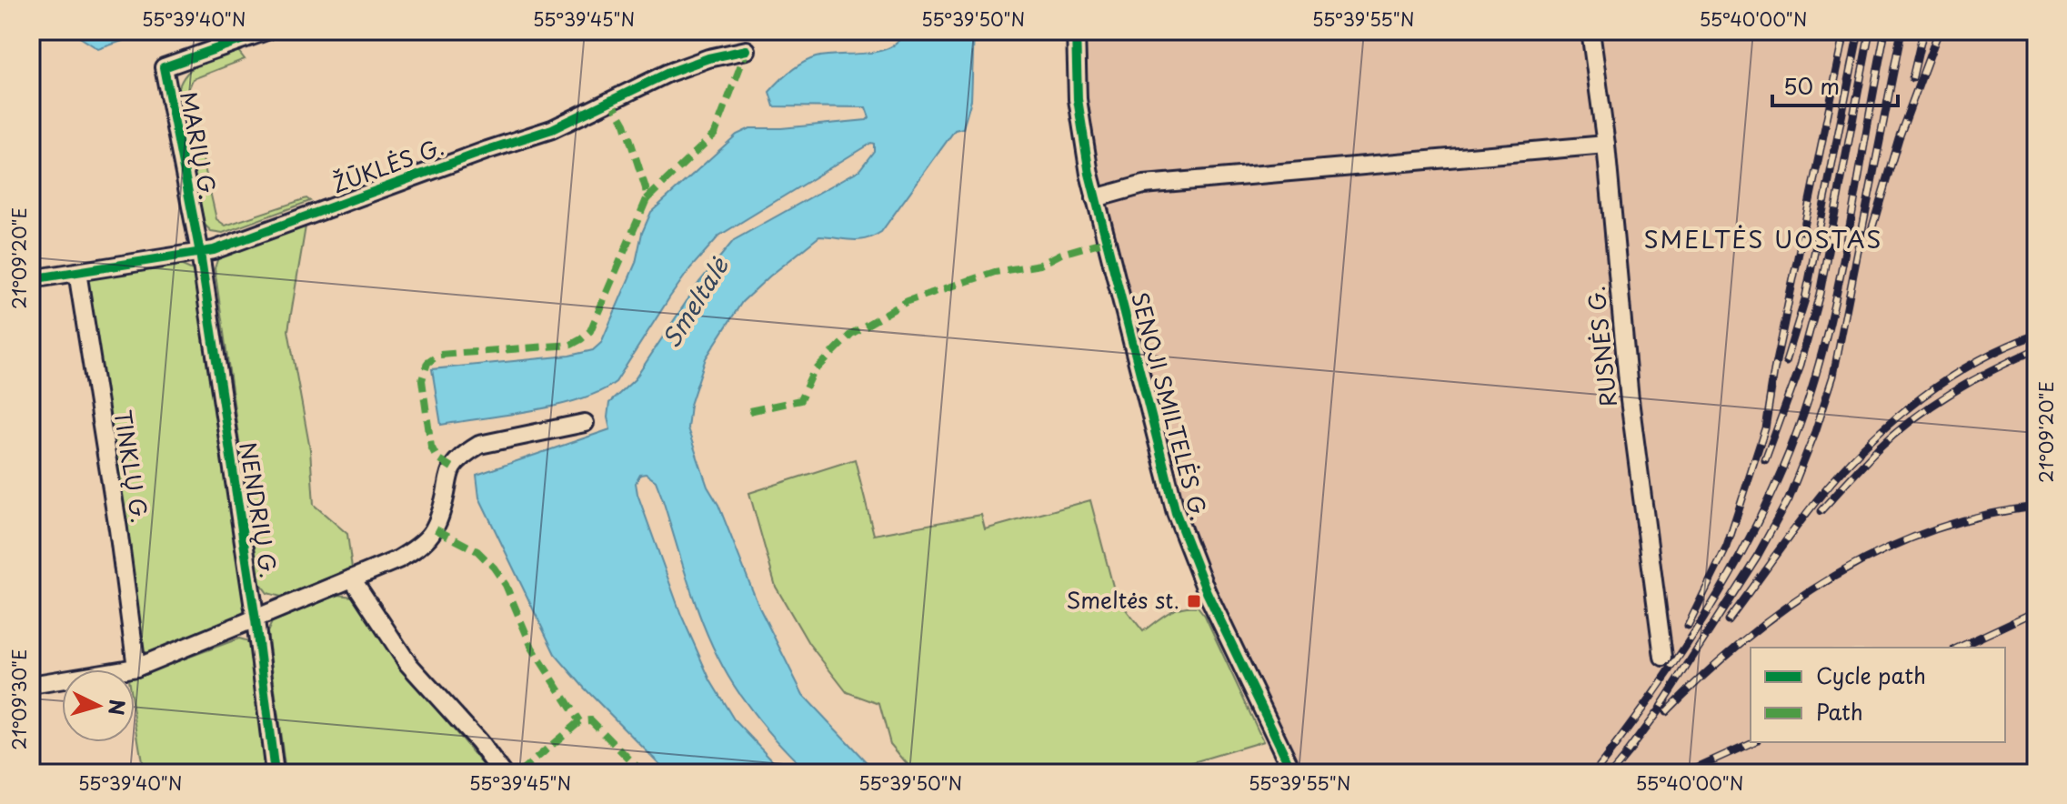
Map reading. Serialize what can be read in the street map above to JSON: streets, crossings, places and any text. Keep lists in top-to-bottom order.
{
  "streets": {
    "street": [
      "MARIŲ G.",
      "ŽŪKLĖS G.",
      "RUSNĖS G.",
      "SENOJI SMILTELĖS G.",
      "TINKLŲ G.",
      "NENDRIŲ G."
    ]
  },
  "crossings": [
    ["MARIŲ G.", "ŽŪKLĖS G."],
    ["MARIŲ G.", "NENDRIŲ G."],
    ["ŽŪKLĖS G.", "TINKLŲ G."],
    ["ŽŪKLĖS G.", "NENDRIŲ G."]
  ],
  "districts": ["SMELTĖS UOSTAS"],
  "water": ["Smeltalė"],
  "places": {
    "transit": ["Smeltės st."]
  },
  "legend": ["Cycle path", "Path"],
  "scale_bar": "50 m",
  "north": "right",
  "coordinates": [
    "55°39'40\"N",
    "55°39'45\"N",
    "55°39'50\"N",
    "55°39'55\"N",
    "55°40'00\"N",
    "21°09'20\"E",
    "21°09'30\"E"
  ]
}
